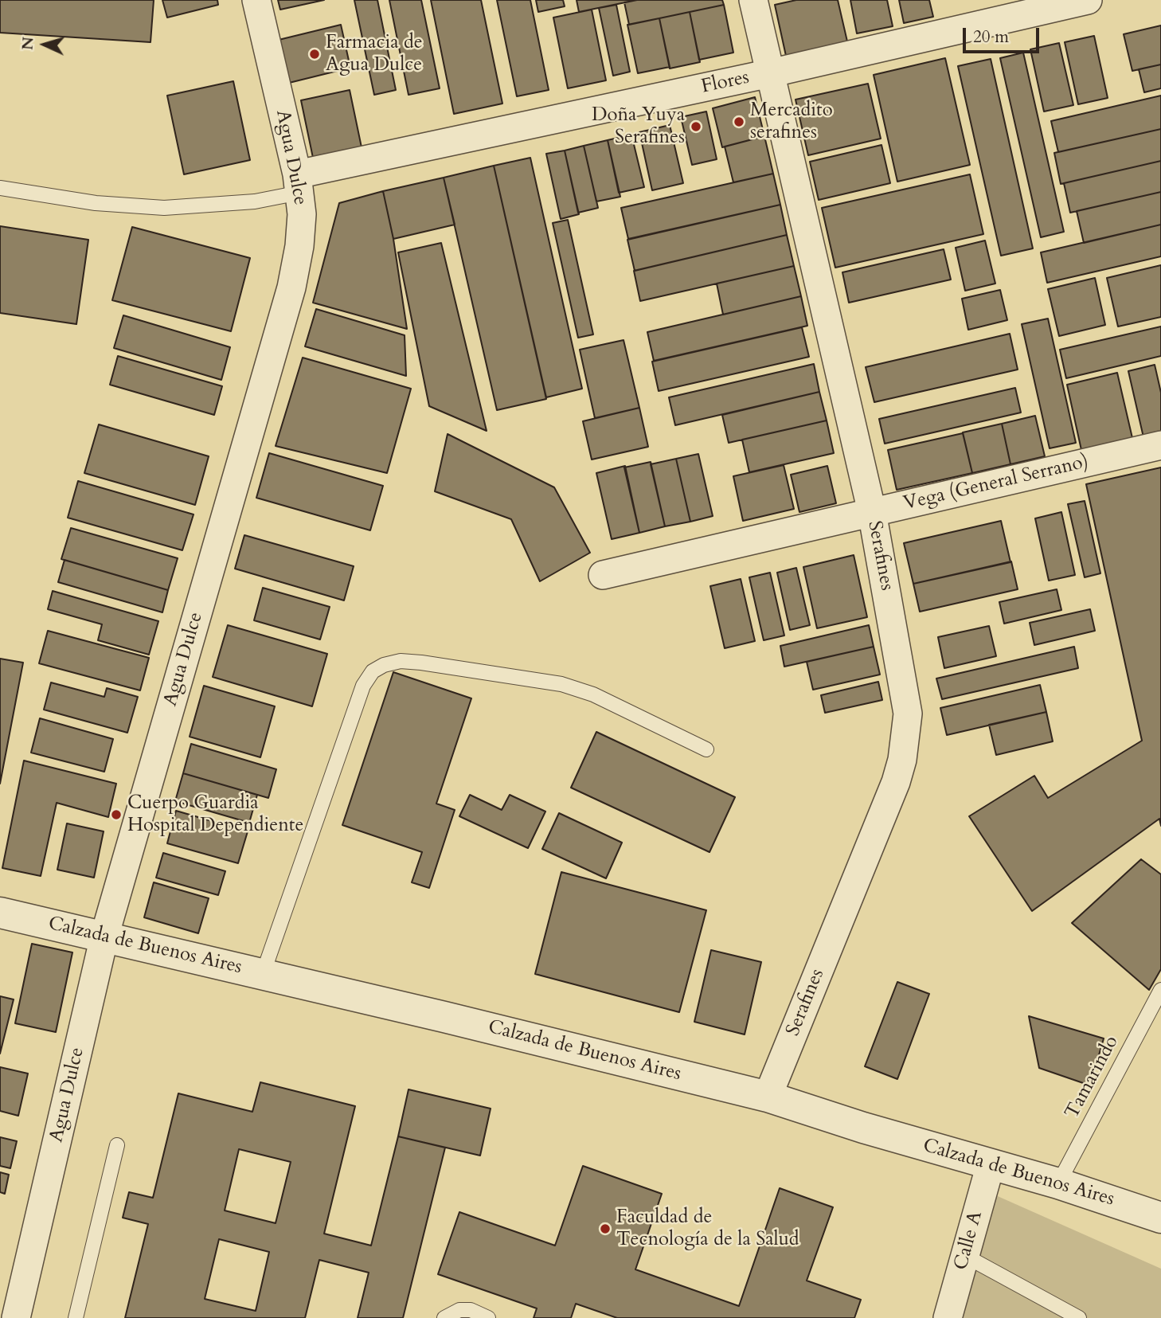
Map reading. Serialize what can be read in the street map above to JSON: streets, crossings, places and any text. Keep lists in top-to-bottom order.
{
  "streets": {
    "street": [
      "Flores",
      "Agua Dulce",
      "Vega (General Serrano)",
      "Serafines",
      "Calzada de Buenos Aires",
      "Calle A"
    ],
    "lane": ["Tamarindo"]
  },
  "crossings": [
    ["Flores", "Agua Dulce"],
    ["Flores", "Serafines"],
    ["Agua Dulce", "Calzada de Buenos Aires"],
    ["Vega (General Serrano)", "Serafines"],
    ["Serafines", "Calzada de Buenos Aires"],
    ["Calzada de Buenos Aires", "Tamarindo"],
    ["Calzada de Buenos Aires", "Calle A"]
  ],
  "places": [
    "Farmacia de Agua Dulce",
    "Mercadito serafines",
    "Doña Yuya Serafines",
    "Cuerpo Guardia Hospital Dependiente",
    "Faculdad de Tecnología de la Salud"
  ],
  "scale_bar": "20 m",
  "north": "left"
}
